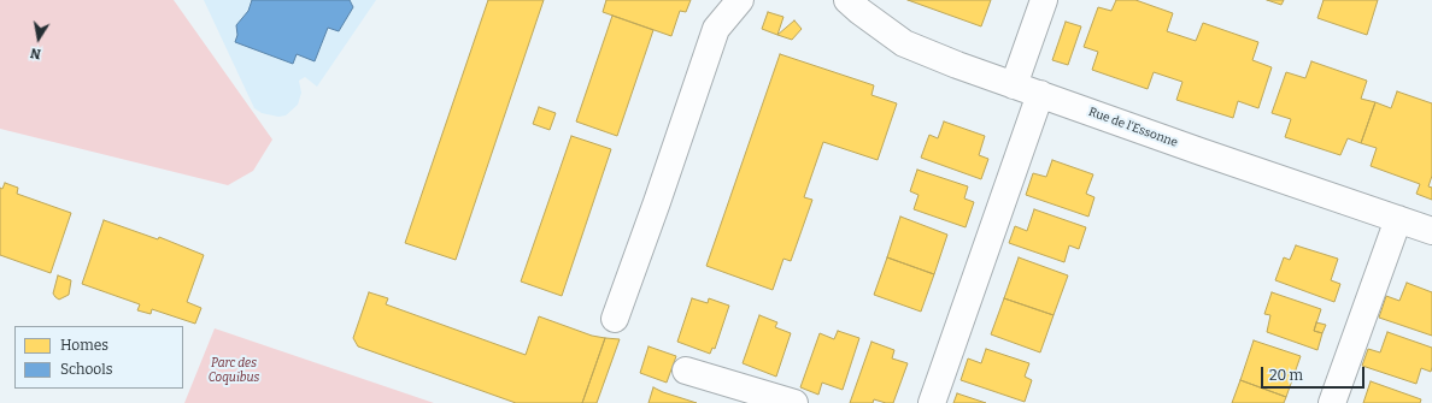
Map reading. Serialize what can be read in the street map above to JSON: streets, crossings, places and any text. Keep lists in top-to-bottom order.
{
  "streets": {
    "street": ["Rue de l'Essonne"]
  },
  "parks": ["Parc des Coquibus"],
  "legend": ["Homes", "Schools"],
  "scale_bar": "20 m",
  "north": "bottom"
}
